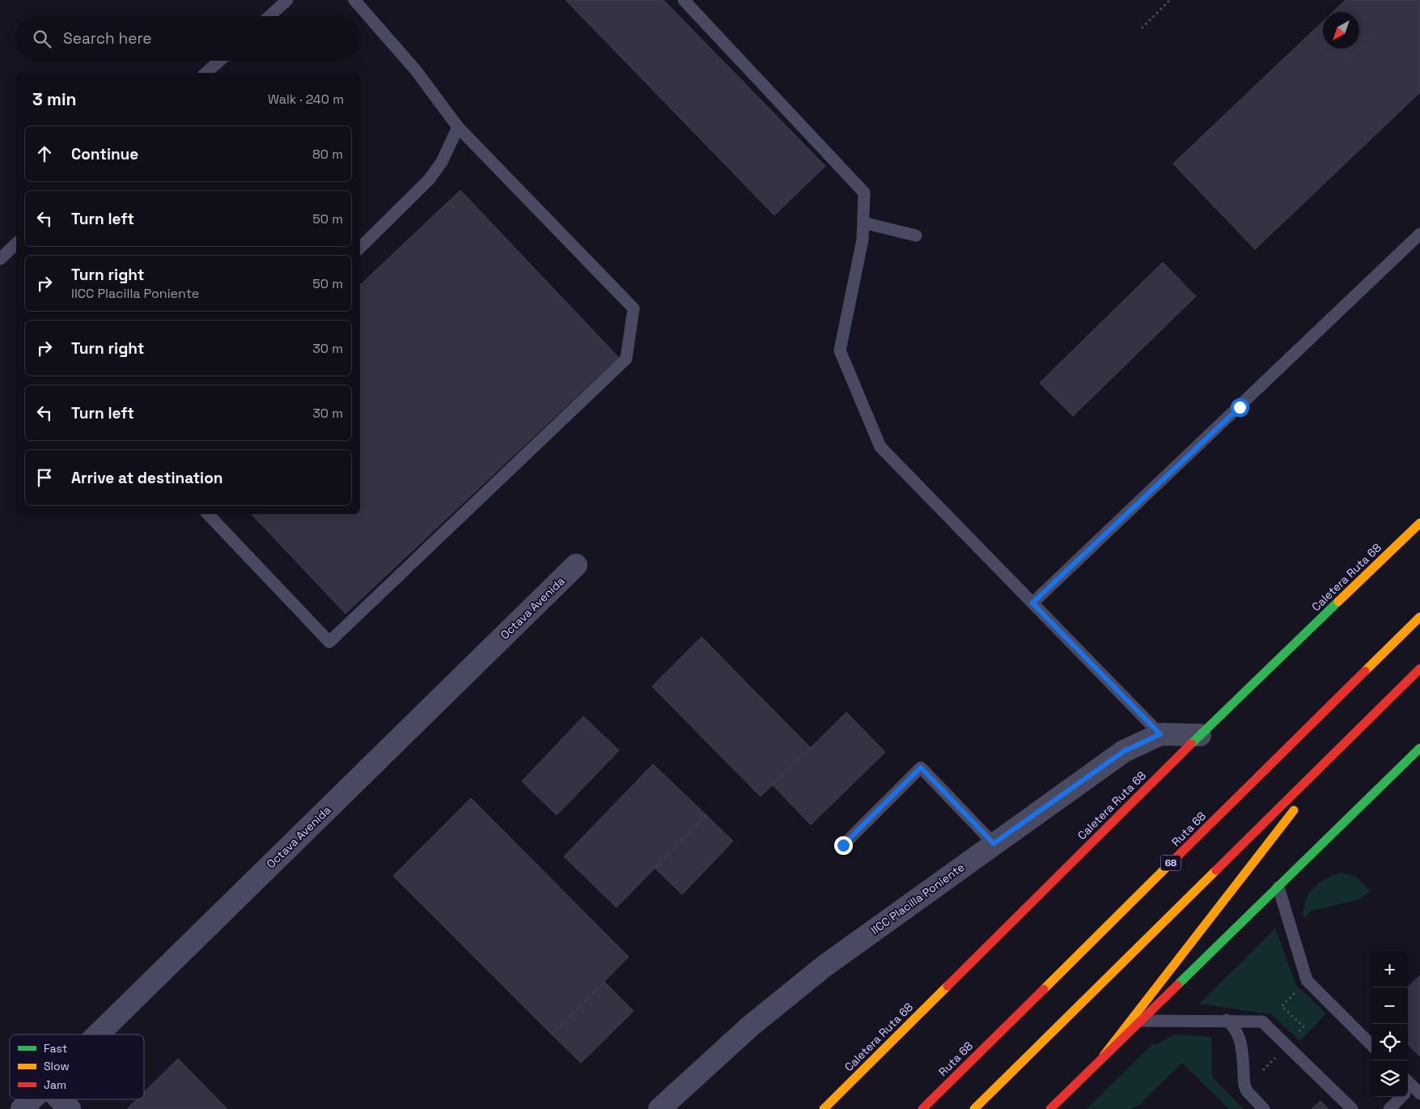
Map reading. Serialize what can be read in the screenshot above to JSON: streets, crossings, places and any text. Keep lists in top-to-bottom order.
{
  "streets": {
    "main road": ["Caletera Ruta 68", "Ruta 68", "68"],
    "street": ["Octava Avenida", "IICC Placilla Poniente"]
  },
  "crossings": [
    ["Caletera Ruta 68", "IICC Placilla Poniente"]
  ],
  "legend": ["Fast", "Slow", "Jam"],
  "north": "bottom left",
  "page": {
    "search": "Search here",
    "heading": ["3 min", "Walk · 240 m"],
    "list": [
      ["Continue", "80 m"],
      ["Turn left", "50 m"],
      ["Turn right", "IICC Placilla Poniente", "50 m"],
      ["Turn right", "30 m"],
      ["Turn left", "30 m"],
      "Arrive at destination"
    ],
    "map_buttons": ["+", "−"]
  }
}
